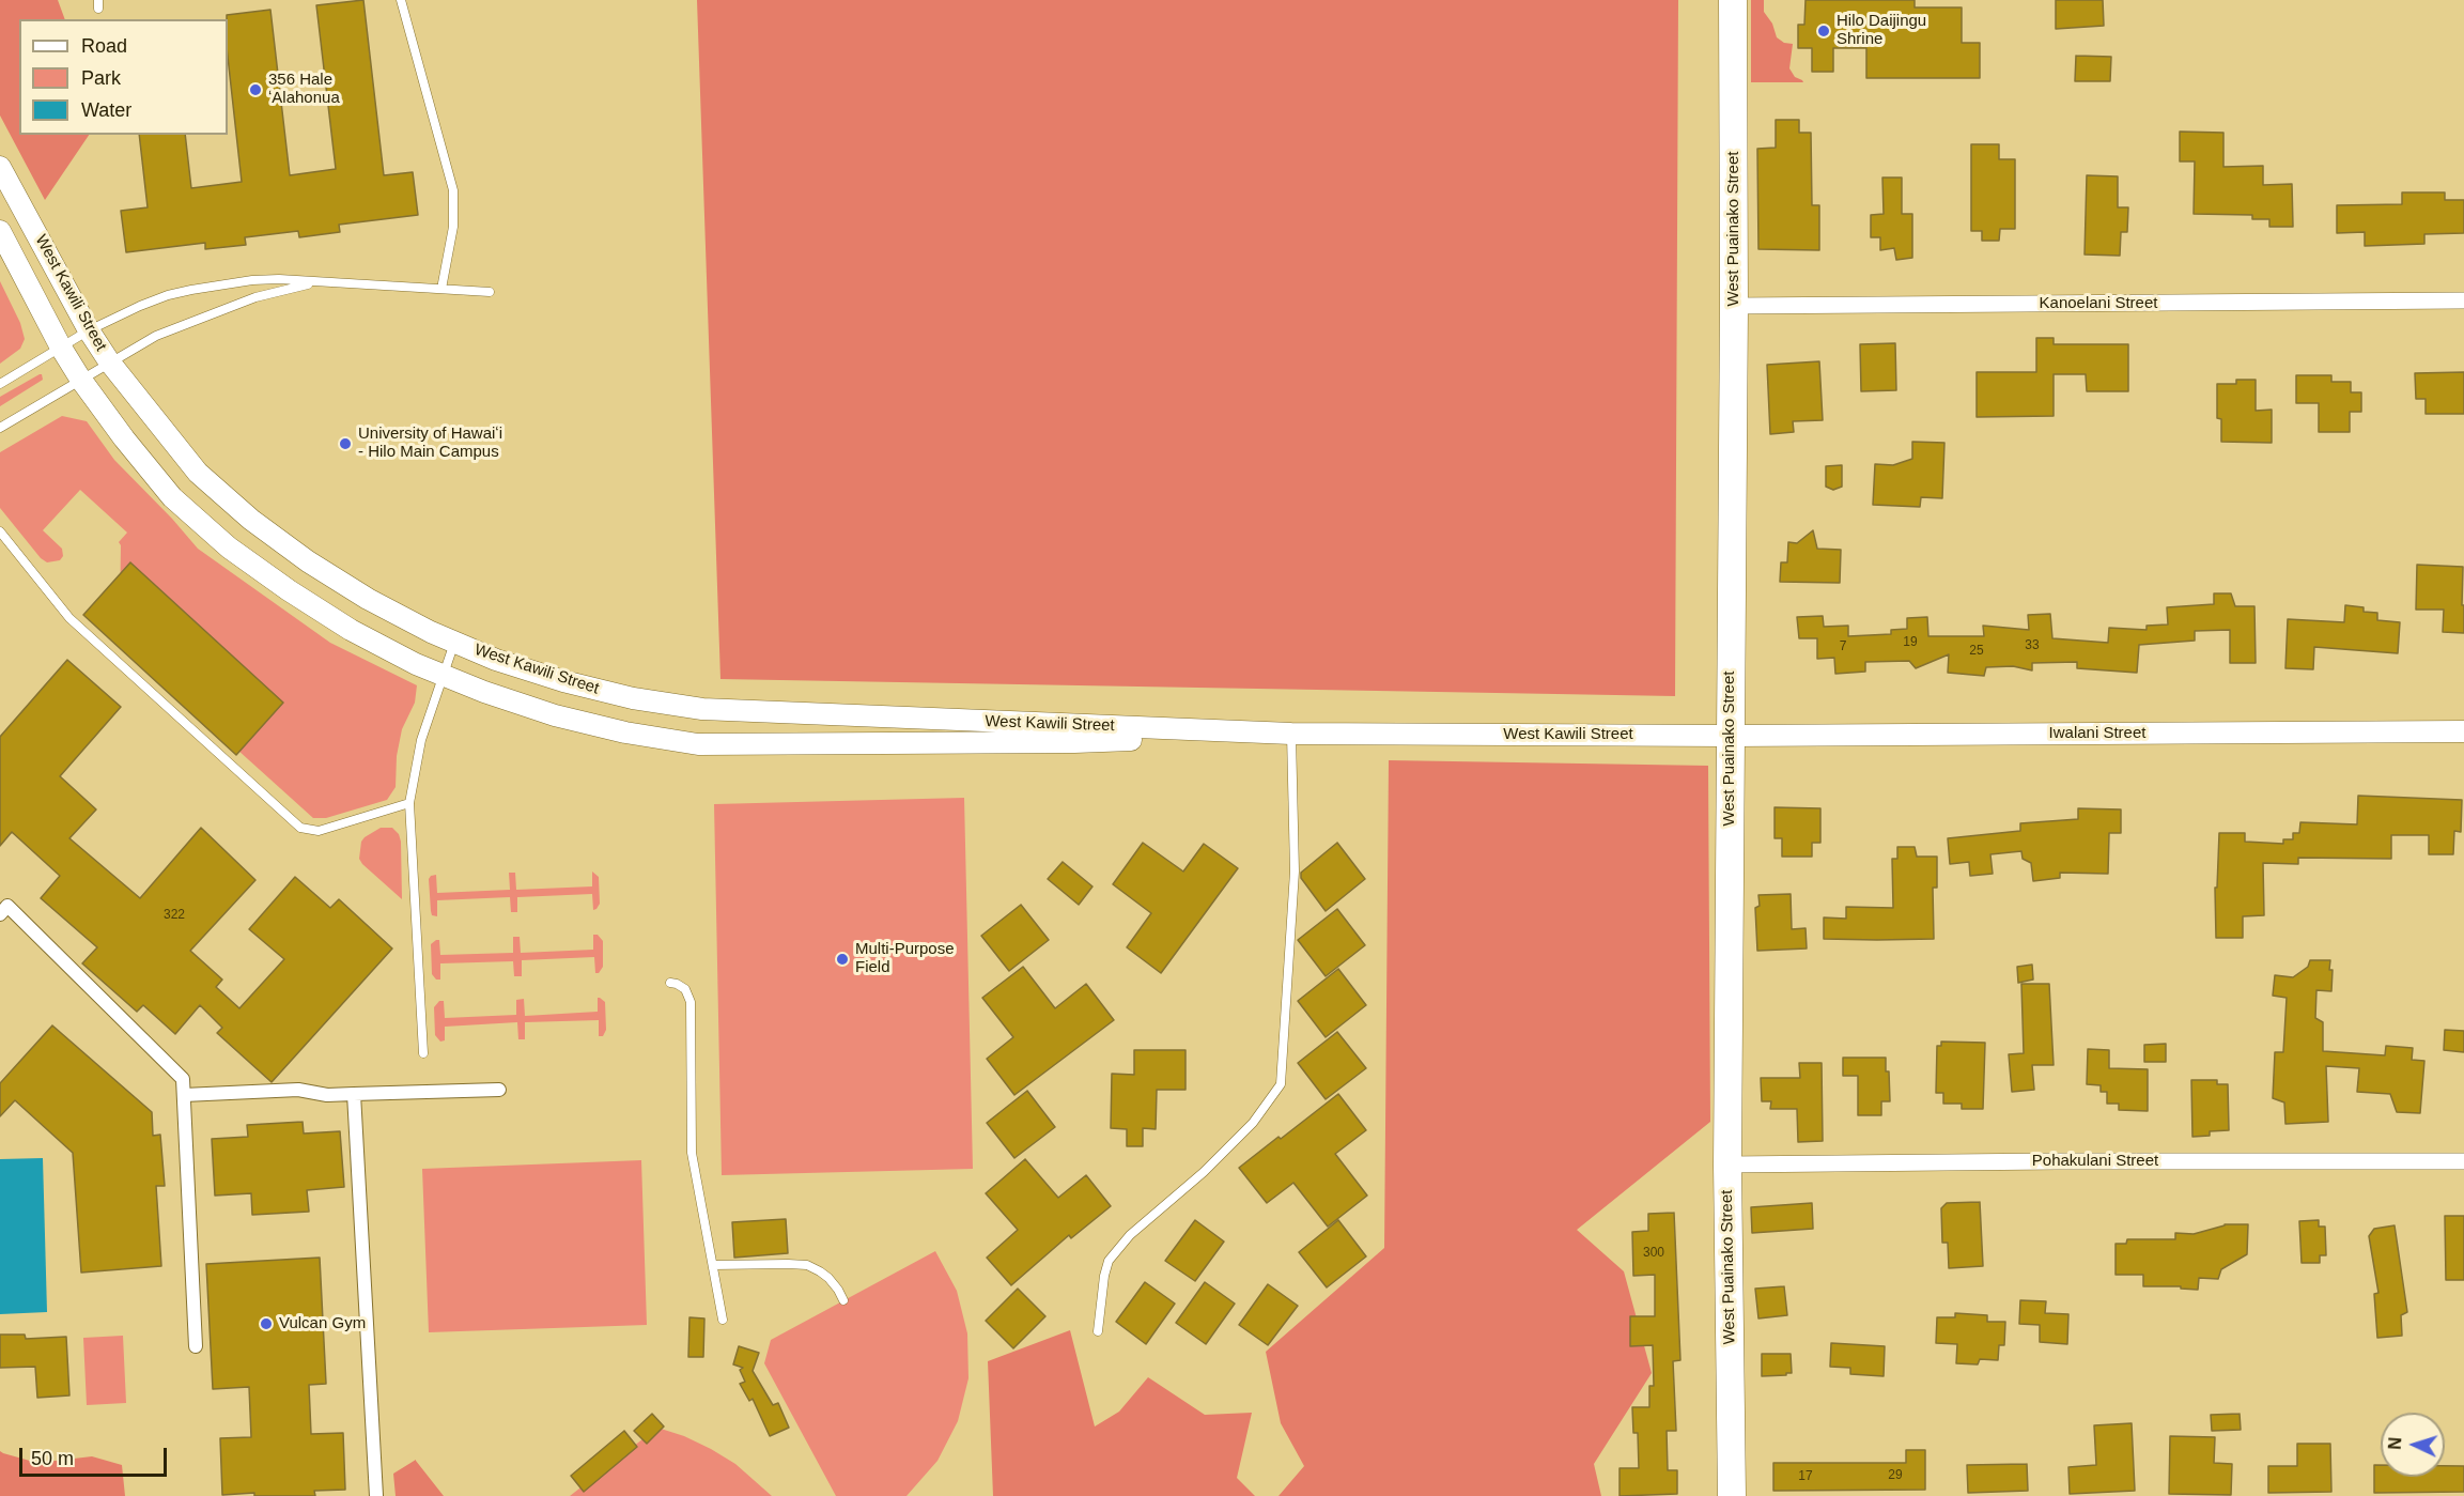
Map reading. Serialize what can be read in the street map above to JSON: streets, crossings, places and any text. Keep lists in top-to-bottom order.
{
  "streets": {
    "highway": ["West Puainako Street"],
    "street": [
      "West Kawili Street",
      "Kanoelani Street",
      "Iwalani Street",
      "Pohakulani Street"
    ]
  },
  "crossings": [
    ["West Puainako Street", "West Kawili Street"],
    ["West Puainako Street", "Kanoelani Street"],
    ["West Puainako Street", "Iwalani Street"],
    ["West Puainako Street", "Pohakulani Street"],
    ["West Kawili Street", "Iwalani Street"]
  ],
  "places": [
    "Hilo Daijingu Shrine",
    "356 Hale ʻAlahonua",
    "University of Hawaiʻi - Hilo Main Campus",
    "Multi-Purpose Field",
    "Vulcan Gym"
  ],
  "house_numbers": [
    "19",
    "33",
    "7",
    "25",
    "322",
    "300",
    "29",
    "17"
  ],
  "legend": ["Road", "Park", "Water"],
  "scale_bar": "50 m",
  "north": "left"
}
